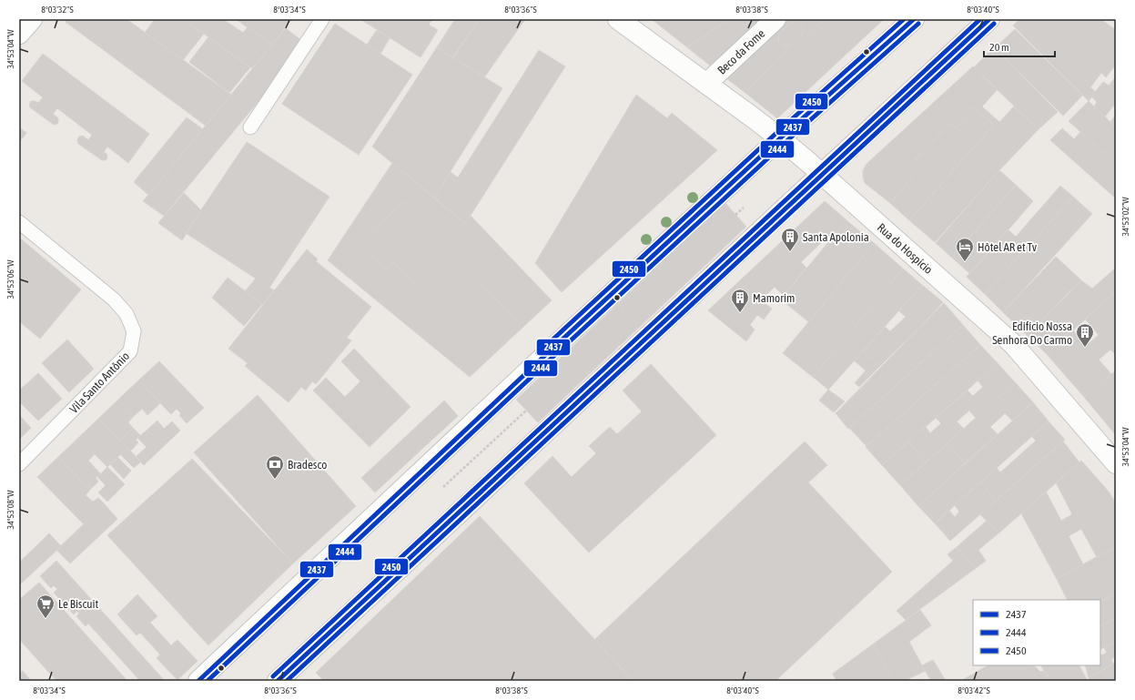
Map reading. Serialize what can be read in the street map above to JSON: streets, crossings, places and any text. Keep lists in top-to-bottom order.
{
  "streets": {
    "main road": ["Beco da Fome", "Rua do Hospício"],
    "lane": ["Vila Santo Antônio"]
  },
  "crossings": [
    ["Beco da Fome", "Rua do Hospício"]
  ],
  "places": {
    "building": ["Santa Apolonia", "Mamorim", "Edifício Nossa Senhora Do Carmo"],
    "hotel": ["Hôtel AR et Tv"],
    "bank": ["Bradesco"],
    "supermarket": ["Le Biscuit"]
  },
  "lines": ["transit line 2437", "transit line 2450", "transit line 2444"],
  "legend": ["2437", "2444", "2450"],
  "scale_bar": "20 m",
  "coordinates": [
    "8°03'32\"S",
    "8°03'34\"S",
    "8°03'36\"S",
    "8°03'38\"S",
    "8°03'40\"S",
    "34°53'04\"W",
    "34°53'02\"W",
    "34°53'06\"W",
    "34°53'08\"W",
    "8°03'42\"S"
  ]
}
